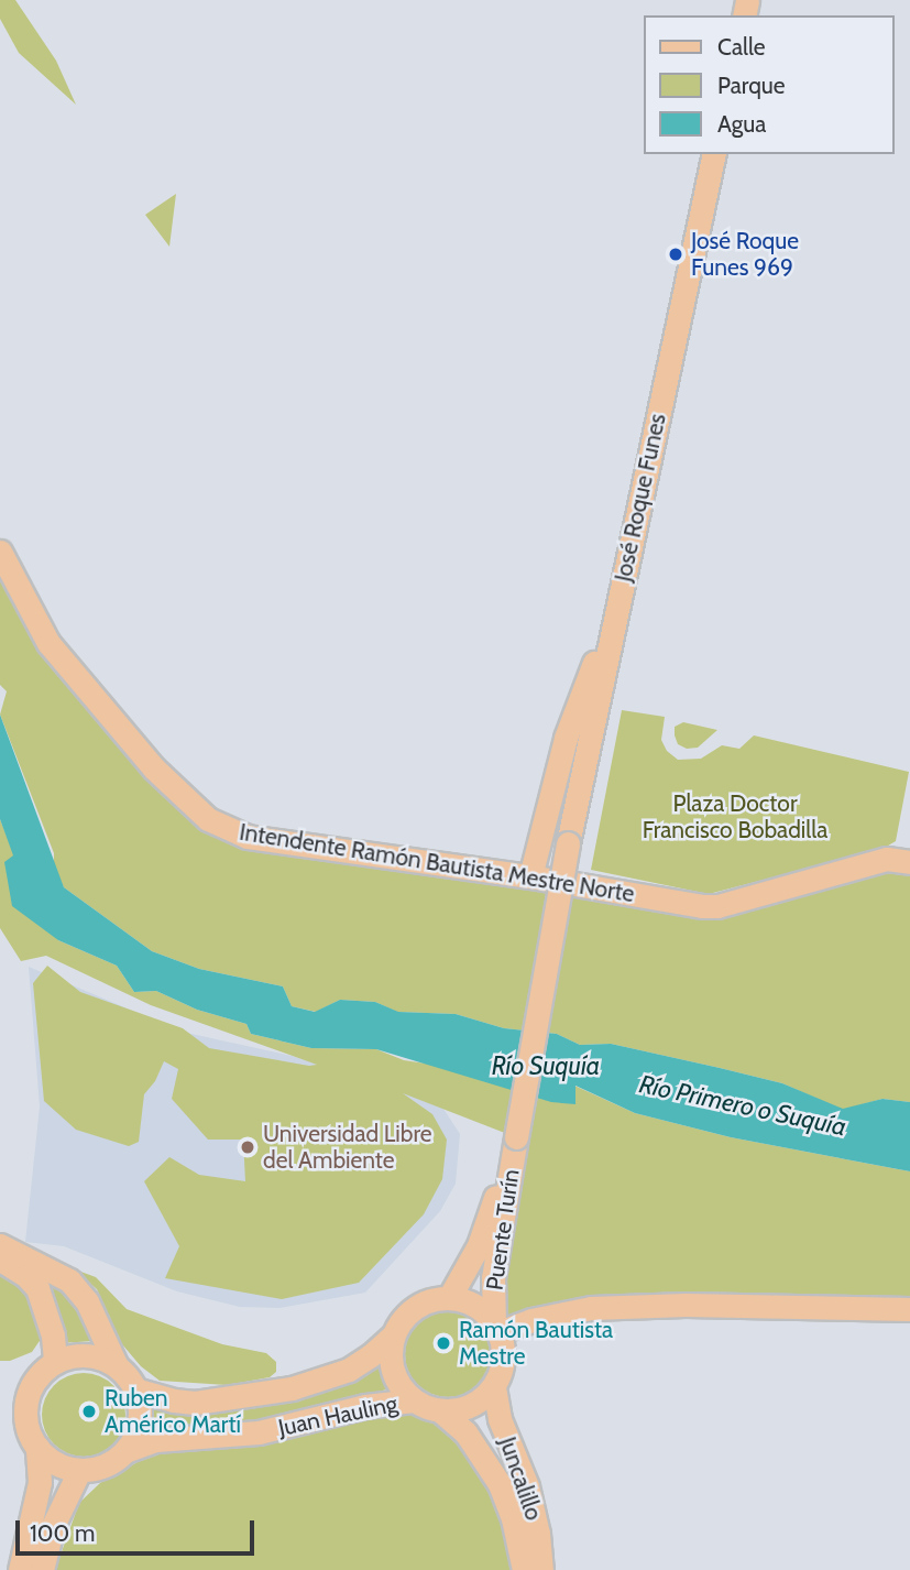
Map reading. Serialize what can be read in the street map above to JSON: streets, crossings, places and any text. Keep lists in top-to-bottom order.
{
  "streets": {
    "main road": [
      "José Roque Funes",
      "Intendente Ramón Bautista Mestre Norte",
      "Puente Turín",
      "Juan Hauling",
      "Juncalillo"
    ]
  },
  "crossings": [
    ["José Roque Funes", "Puente Turín"],
    ["Puente Turín", "Juan Hauling"],
    ["Puente Turín", "Juncalillo"],
    ["Juan Hauling", "Juncalillo"]
  ],
  "water": ["Río Suquía", "Río Primero o Suquía"],
  "parks": ["Plaza Doctor Francisco Bobadilla"],
  "places": [
    "José Roque Funes 969",
    "Universidad Libre del Ambiente",
    "Ramón Bautista Mestre",
    "Ruben Américo Martí"
  ],
  "legend": ["Calle", "Parque", "Agua"],
  "scale_bar": "100 m"
}
